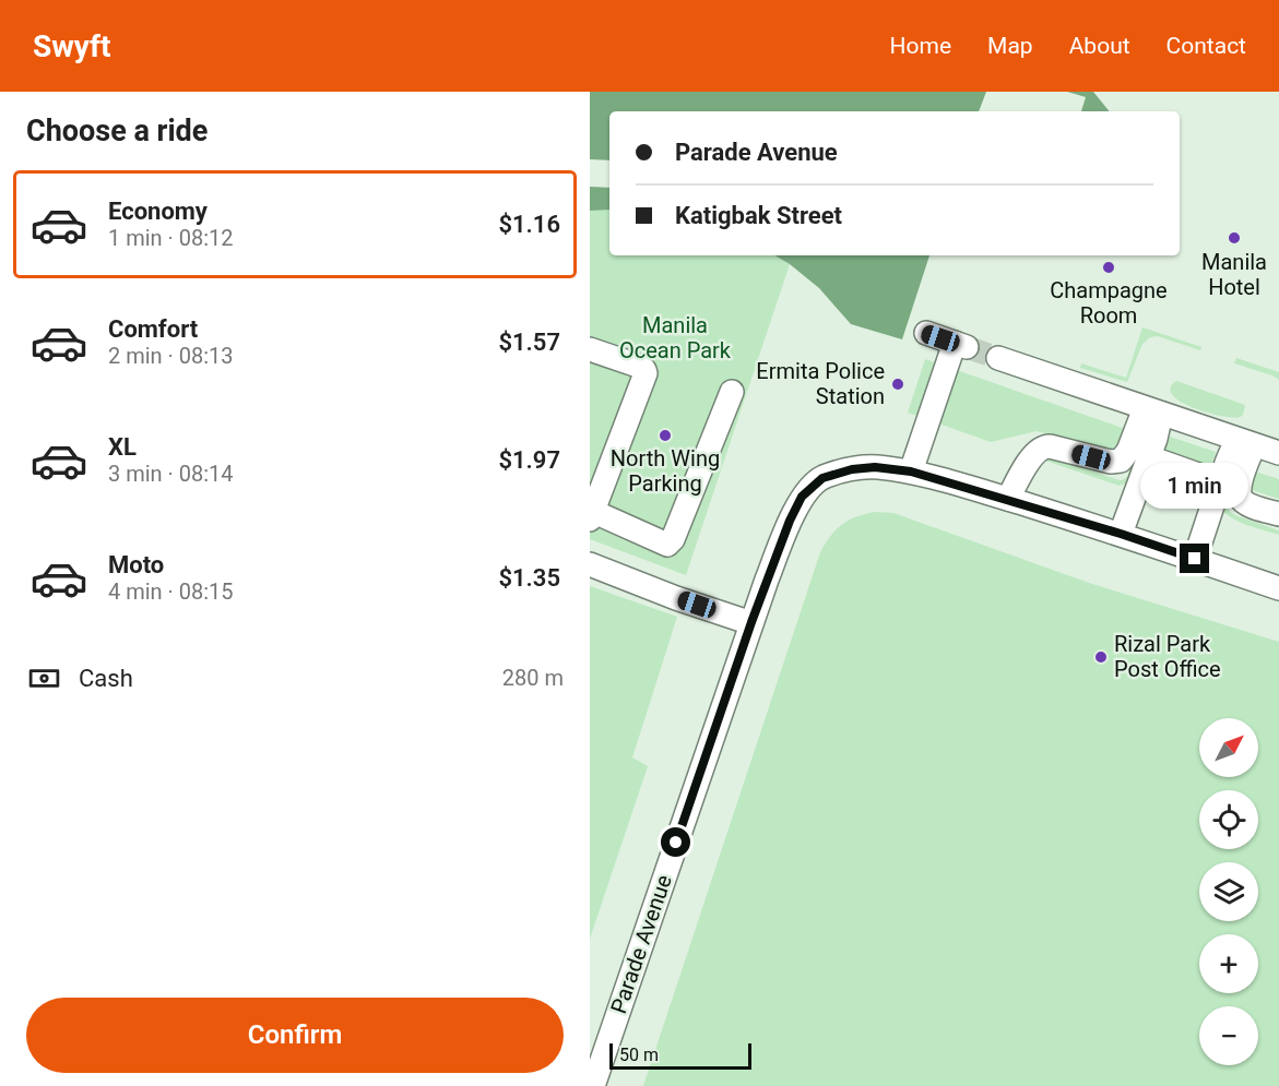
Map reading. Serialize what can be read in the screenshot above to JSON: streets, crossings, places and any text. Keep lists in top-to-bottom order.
{
  "streets": {
    "street": ["Parade Avenue"]
  },
  "parks": ["Manila Ocean Park"],
  "places": [
    "Manila Hotel",
    "Champagne Room",
    "Ermita Police Station",
    "North Wing Parking",
    "Rizal Park Post Office"
  ],
  "scale_bar": "50 m",
  "north": "top right",
  "page": {
    "header": "Swyft",
    "nav": [
      "Home",
      "Map",
      "About",
      "Contact"
    ],
    "heading": "Choose a ride",
    "banner": ["Parade Avenue", "Katigbak Street"],
    "list": [
      {
        "name": "Economy",
        "note": "1 min · 08:12",
        "value": "$1.16"
      },
      {
        "name": "Comfort",
        "note": "2 min · 08:13",
        "value": "$1.57"
      },
      {
        "name": "XL",
        "note": "3 min · 08:14",
        "value": "$1.97"
      },
      {
        "name": "Moto",
        "note": "4 min · 08:15",
        "value": "$1.35"
      }
    ],
    "bubble": "1 min",
    "pay": ["Cash", "280 m"],
    "map_buttons": ["+", "−"],
    "buttons": "Confirm",
    "scale": "50 m"
  }
}
